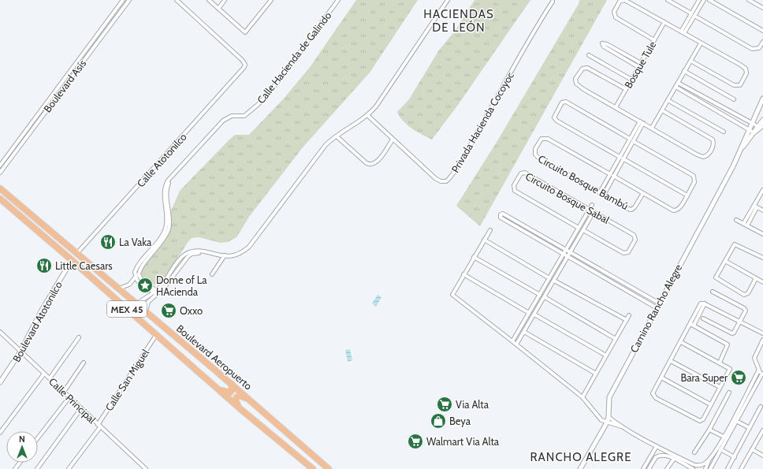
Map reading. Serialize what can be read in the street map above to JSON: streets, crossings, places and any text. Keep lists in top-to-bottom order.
{
  "streets": {
    "highway": ["MEX 45", "Boulevard Aeropuerto"],
    "street": [
      "Calle Hacienda de Galindo",
      "Bosque Tule",
      "Boulevard Asís",
      "Privada Hacienda Cocoyoc",
      "Calle Atotonilco",
      "Circuito Bosque Bambú",
      "Circuito Bosque Sabal",
      "Camino Rancho Alegre",
      "Boulevard Atotonilco",
      "Calle San Miguel",
      "Calle Principal"
    ]
  },
  "crossings": [
    ["Calle Atotonilco", "Boulevard Aeropuerto"],
    ["Boulevard Atotonilco", "Boulevard Aeropuerto"],
    ["Boulevard Atotonilco", "Calle Principal"],
    ["Boulevard Aeropuerto", "Calle San Miguel"],
    ["Calle San Miguel", "Calle Principal"]
  ],
  "districts": ["HACIENDAS DE LEÓN", "RANCHO ALEGRE"],
  "places": {
    "restaurant": ["La Vaka", "Little Caesars"],
    "place": ["Dome of La HAcienda"],
    "supermarket": [
      "Oxxo",
      "Bara Super",
      "Via Alta",
      "Walmart Via Alta"
    ],
    "shop": ["Beya"]
  },
  "north": "top"
}
